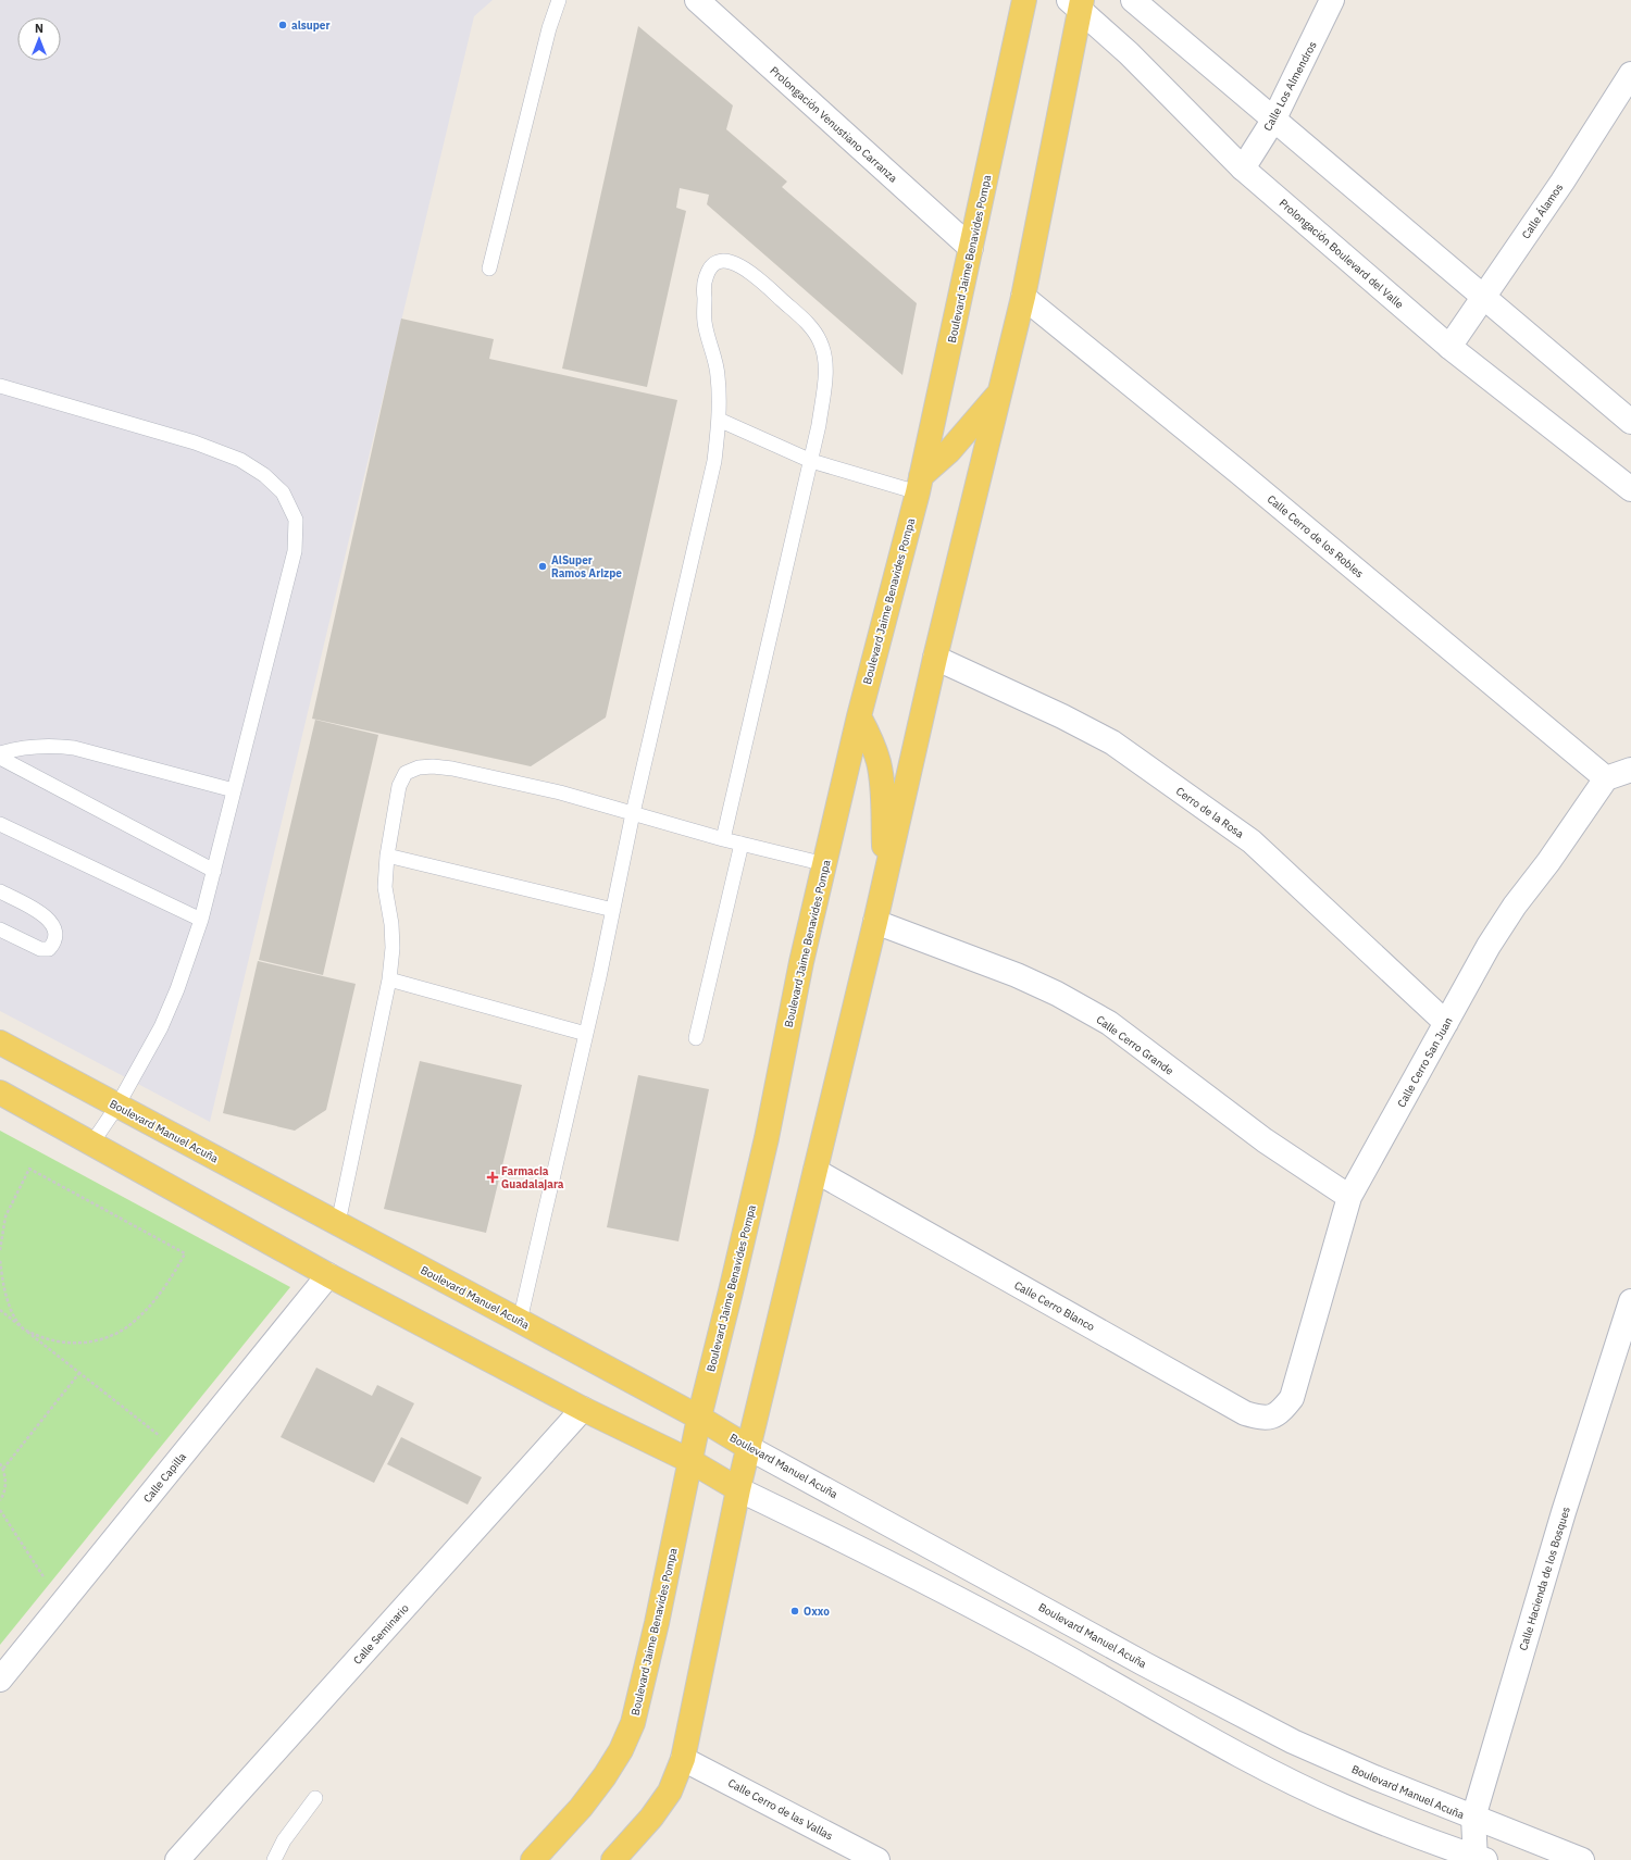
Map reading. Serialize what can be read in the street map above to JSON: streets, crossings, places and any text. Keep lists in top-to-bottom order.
{
  "streets": {
    "main road": ["Boulevard Jaime Benavides Pompa", "Boulevard Manuel Acuña"],
    "street": [
      "Calle Los Almendros",
      "Prolongación Venustiano Carranza",
      "Calle Álamos",
      "Prolongación Boulevard del Valle",
      "Calle Cerro de los Robles",
      "Cerro de la Rosa",
      "Calle Cerro Grande",
      "Calle Cerro San Juan",
      "Calle Cerro Blanco",
      "Calle Capilla",
      "Calle Hacienda de los Bosques",
      "Calle Seminario",
      "Calle Cerro de las Vallas"
    ]
  },
  "crossings": [
    ["Calle Los Almendros", "Prolongación Boulevard del Valle"],
    ["Prolongación Venustiano Carranza", "Boulevard Jaime Benavides Pompa"],
    ["Calle Álamos", "Prolongación Boulevard del Valle"],
    ["Boulevard Jaime Benavides Pompa", "Boulevard Manuel Acuña"],
    ["Calle Cerro de los Robles", "Calle Cerro San Juan"],
    ["Cerro de la Rosa", "Calle Cerro San Juan"],
    ["Calle Cerro Grande", "Calle Cerro San Juan"],
    ["Calle Cerro San Juan", "Calle Cerro Blanco"],
    ["Boulevard Manuel Acuña", "Calle Hacienda de los Bosques"]
  ],
  "places": {
    "other": ["alsuper", "AlSuper Ramos Arizpe", "Oxxo"],
    "health": ["Farmacia Guadalajara"]
  },
  "north": "top"
}
